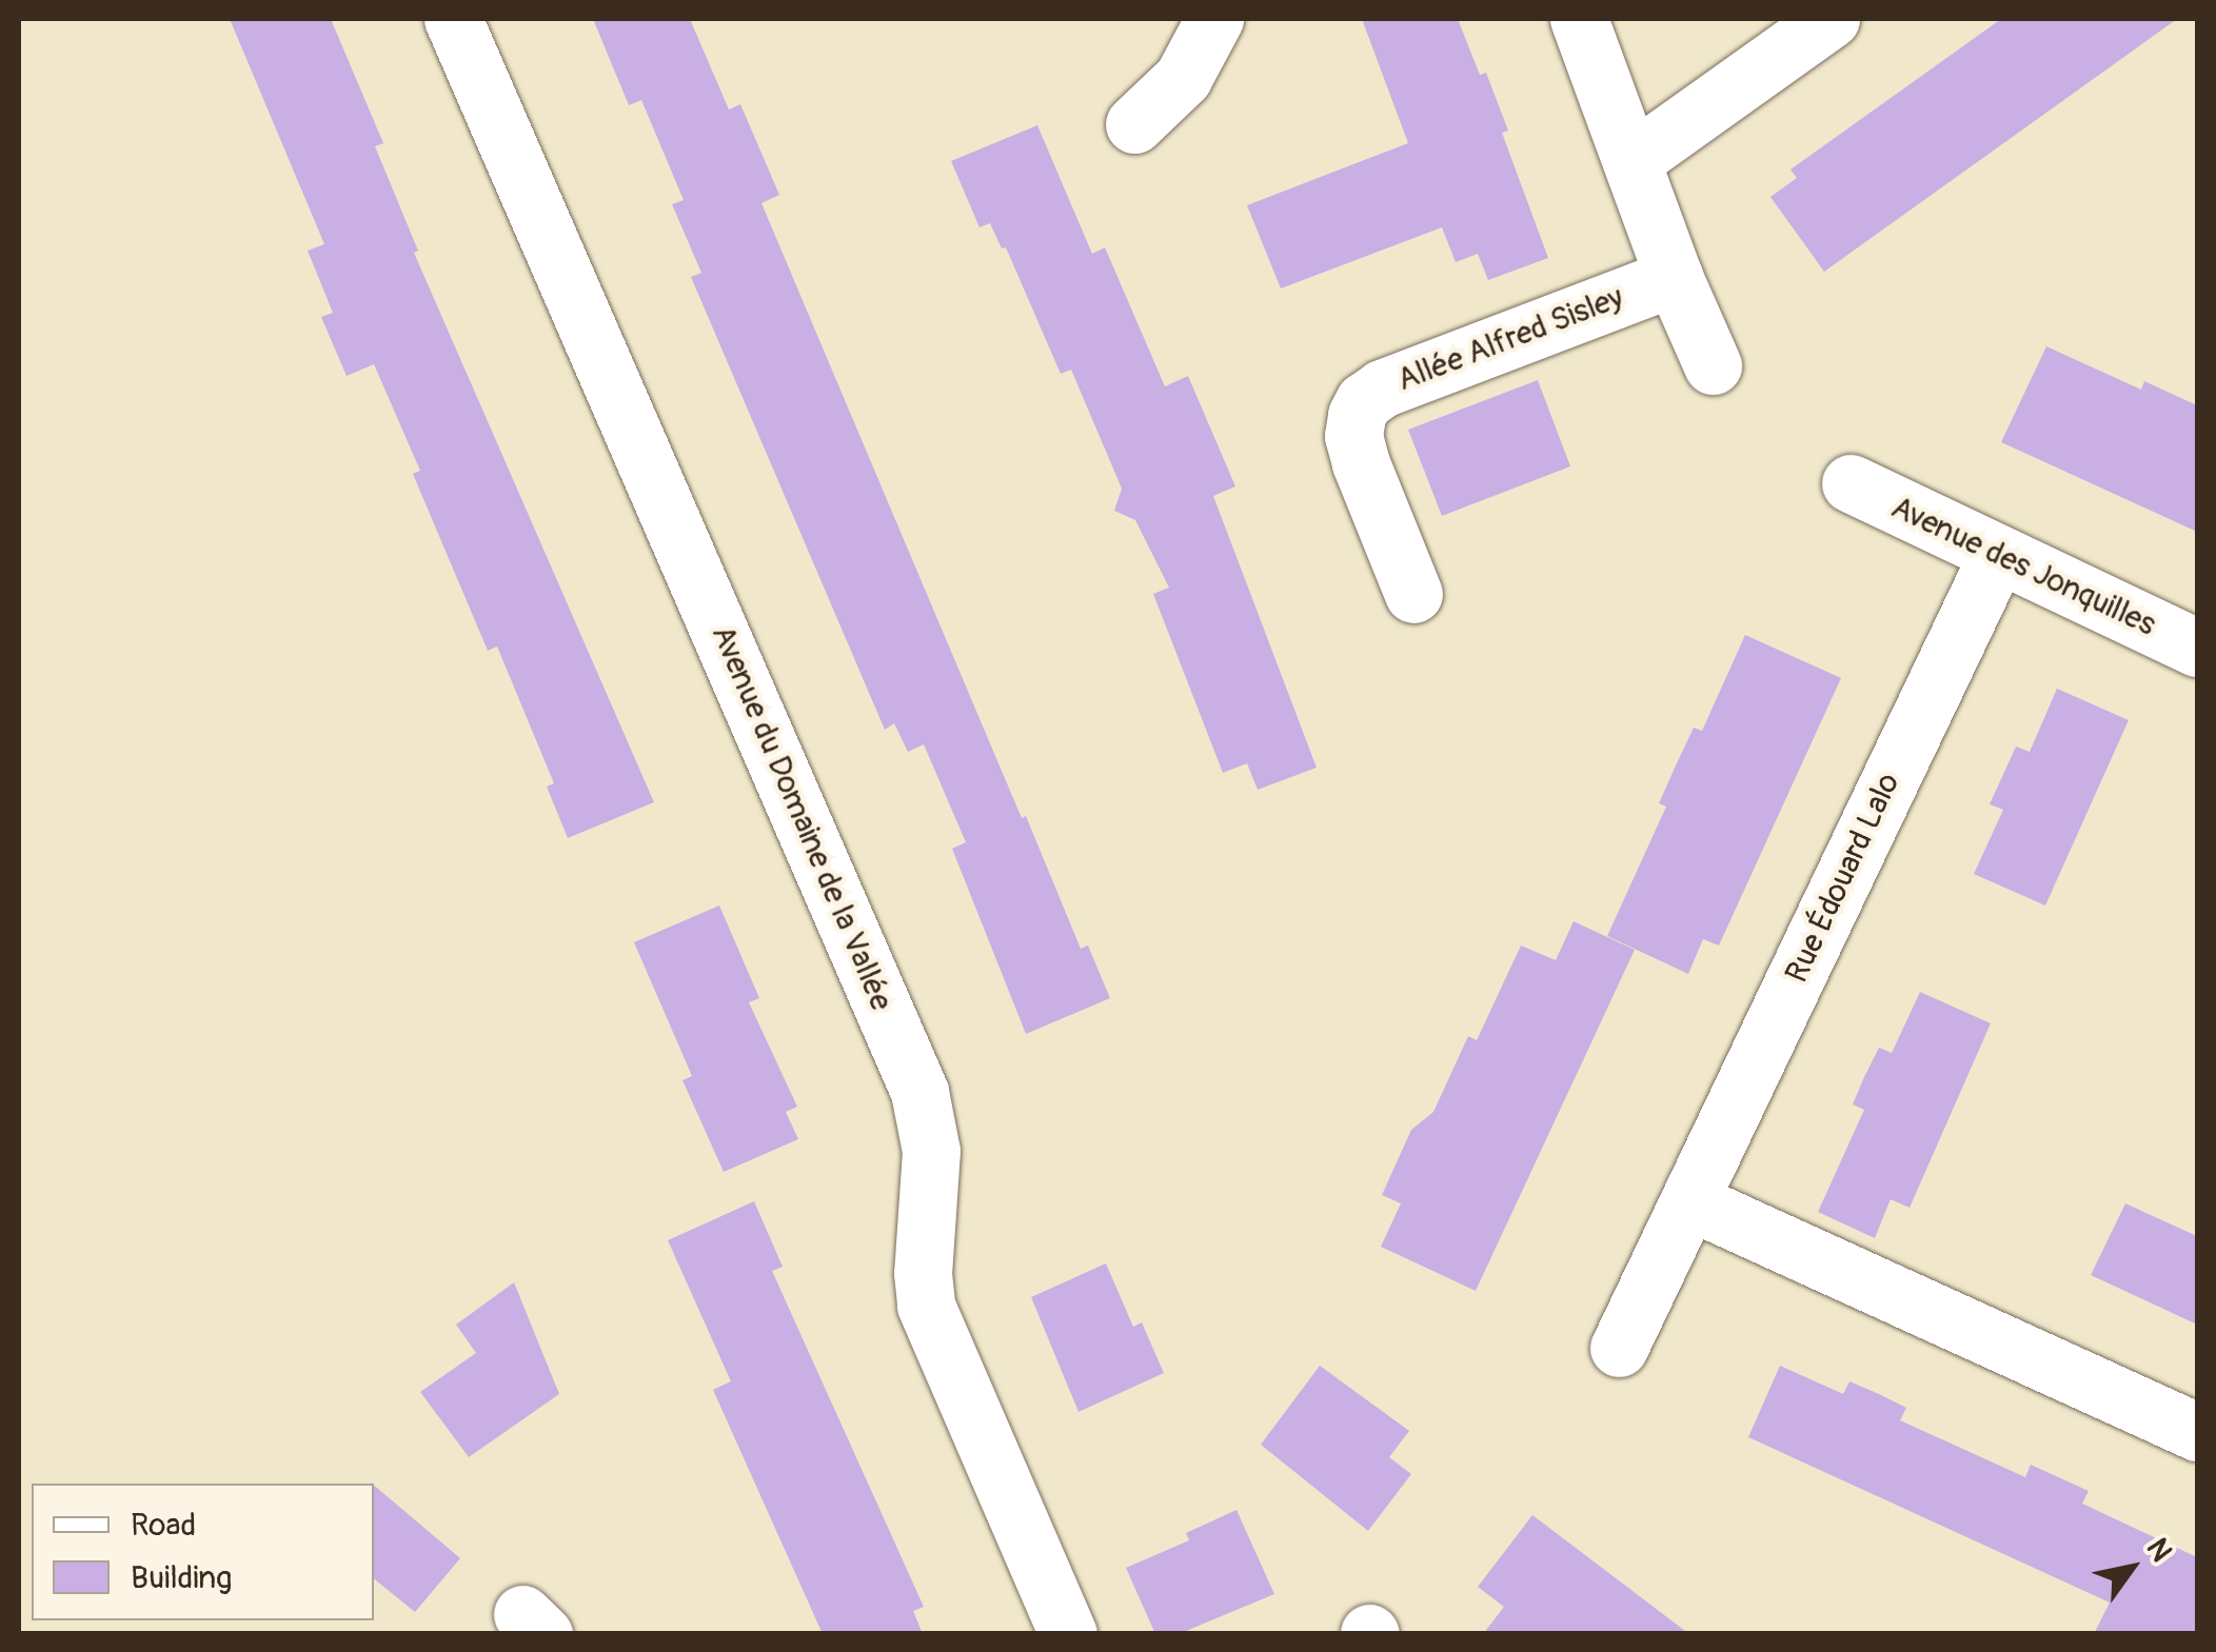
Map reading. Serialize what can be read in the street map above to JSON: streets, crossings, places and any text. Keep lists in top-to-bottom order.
{
  "streets": {
    "street": [
      "Allée Alfred Sisley",
      "Avenue des Jonquilles",
      "Avenue du Domaine de la Vallée",
      "Rue Édouard Lalo"
    ]
  },
  "crossings": [
    ["Avenue des Jonquilles", "Rue Édouard Lalo"]
  ],
  "legend": ["Road", "Building"],
  "north": "top right"
}
